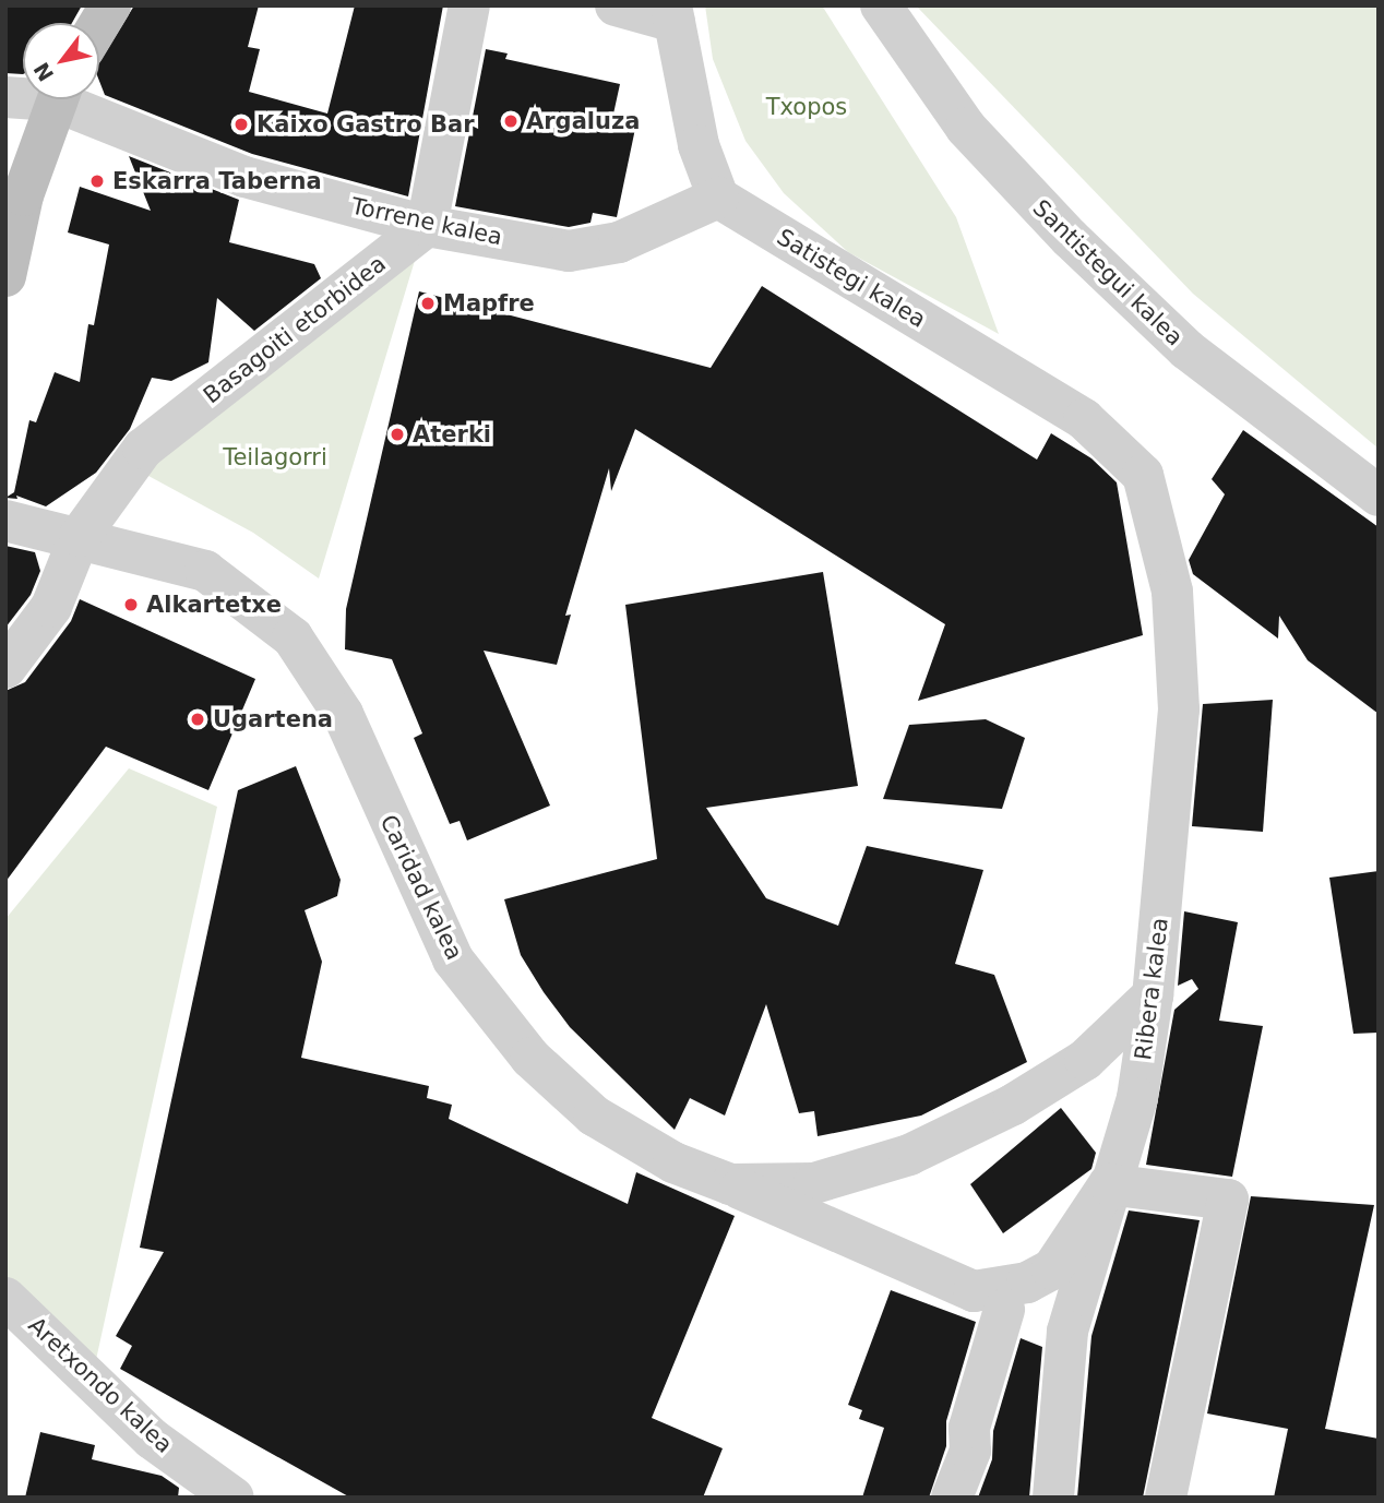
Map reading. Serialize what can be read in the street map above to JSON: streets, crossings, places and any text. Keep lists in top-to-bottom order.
{
  "streets": {
    "street": [
      "Torrene kalea",
      "Santistegui kalea",
      "Satistegi kalea",
      "Basagoiti etorbidea",
      "Caridad kalea",
      "Ribera kalea",
      "Aretxondo kalea"
    ]
  },
  "crossings": [
    ["Torrene kalea", "Satistegi kalea"],
    ["Torrene kalea", "Basagoiti etorbidea"],
    ["Satistegi kalea", "Ribera kalea"],
    ["Basagoiti etorbidea", "Caridad kalea"],
    ["Caridad kalea", "Ribera kalea"]
  ],
  "parks": ["Txopos", "Teilagorri"],
  "places": [
    "Argaluza",
    "Kaixo Gastro Bar",
    "Eskarra Taberna",
    "Mapfre",
    "Aterki",
    "Alkartetxe",
    "Ugartena"
  ],
  "north": "bottom left"
}
